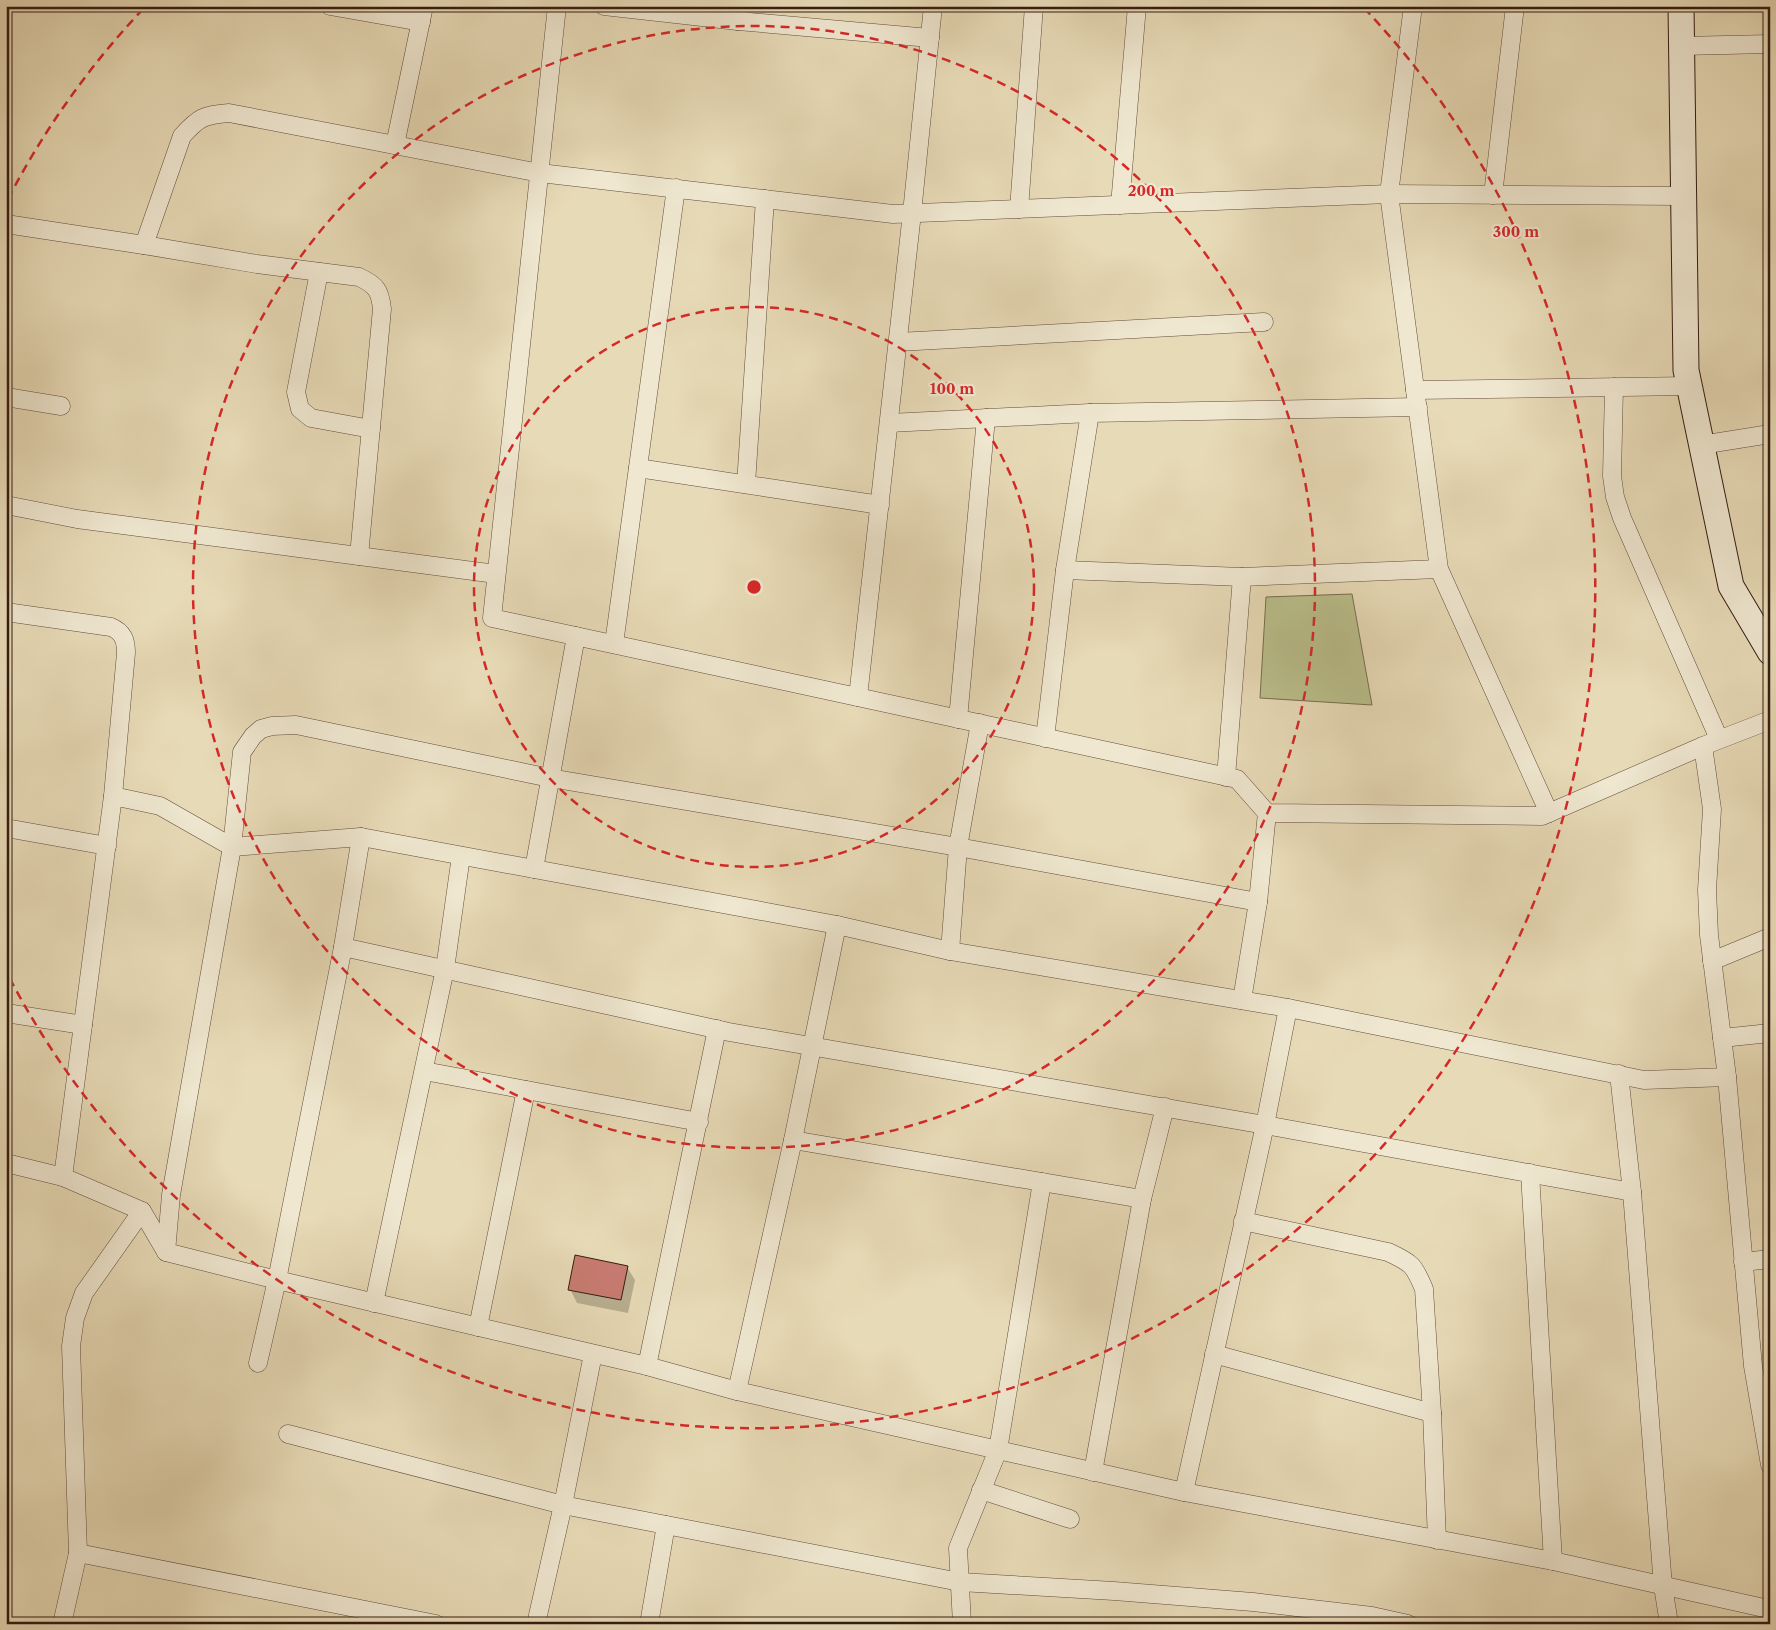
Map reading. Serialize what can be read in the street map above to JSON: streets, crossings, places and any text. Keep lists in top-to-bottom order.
{
  "rings": ["200 m", "300 m", "100 m"]
}
